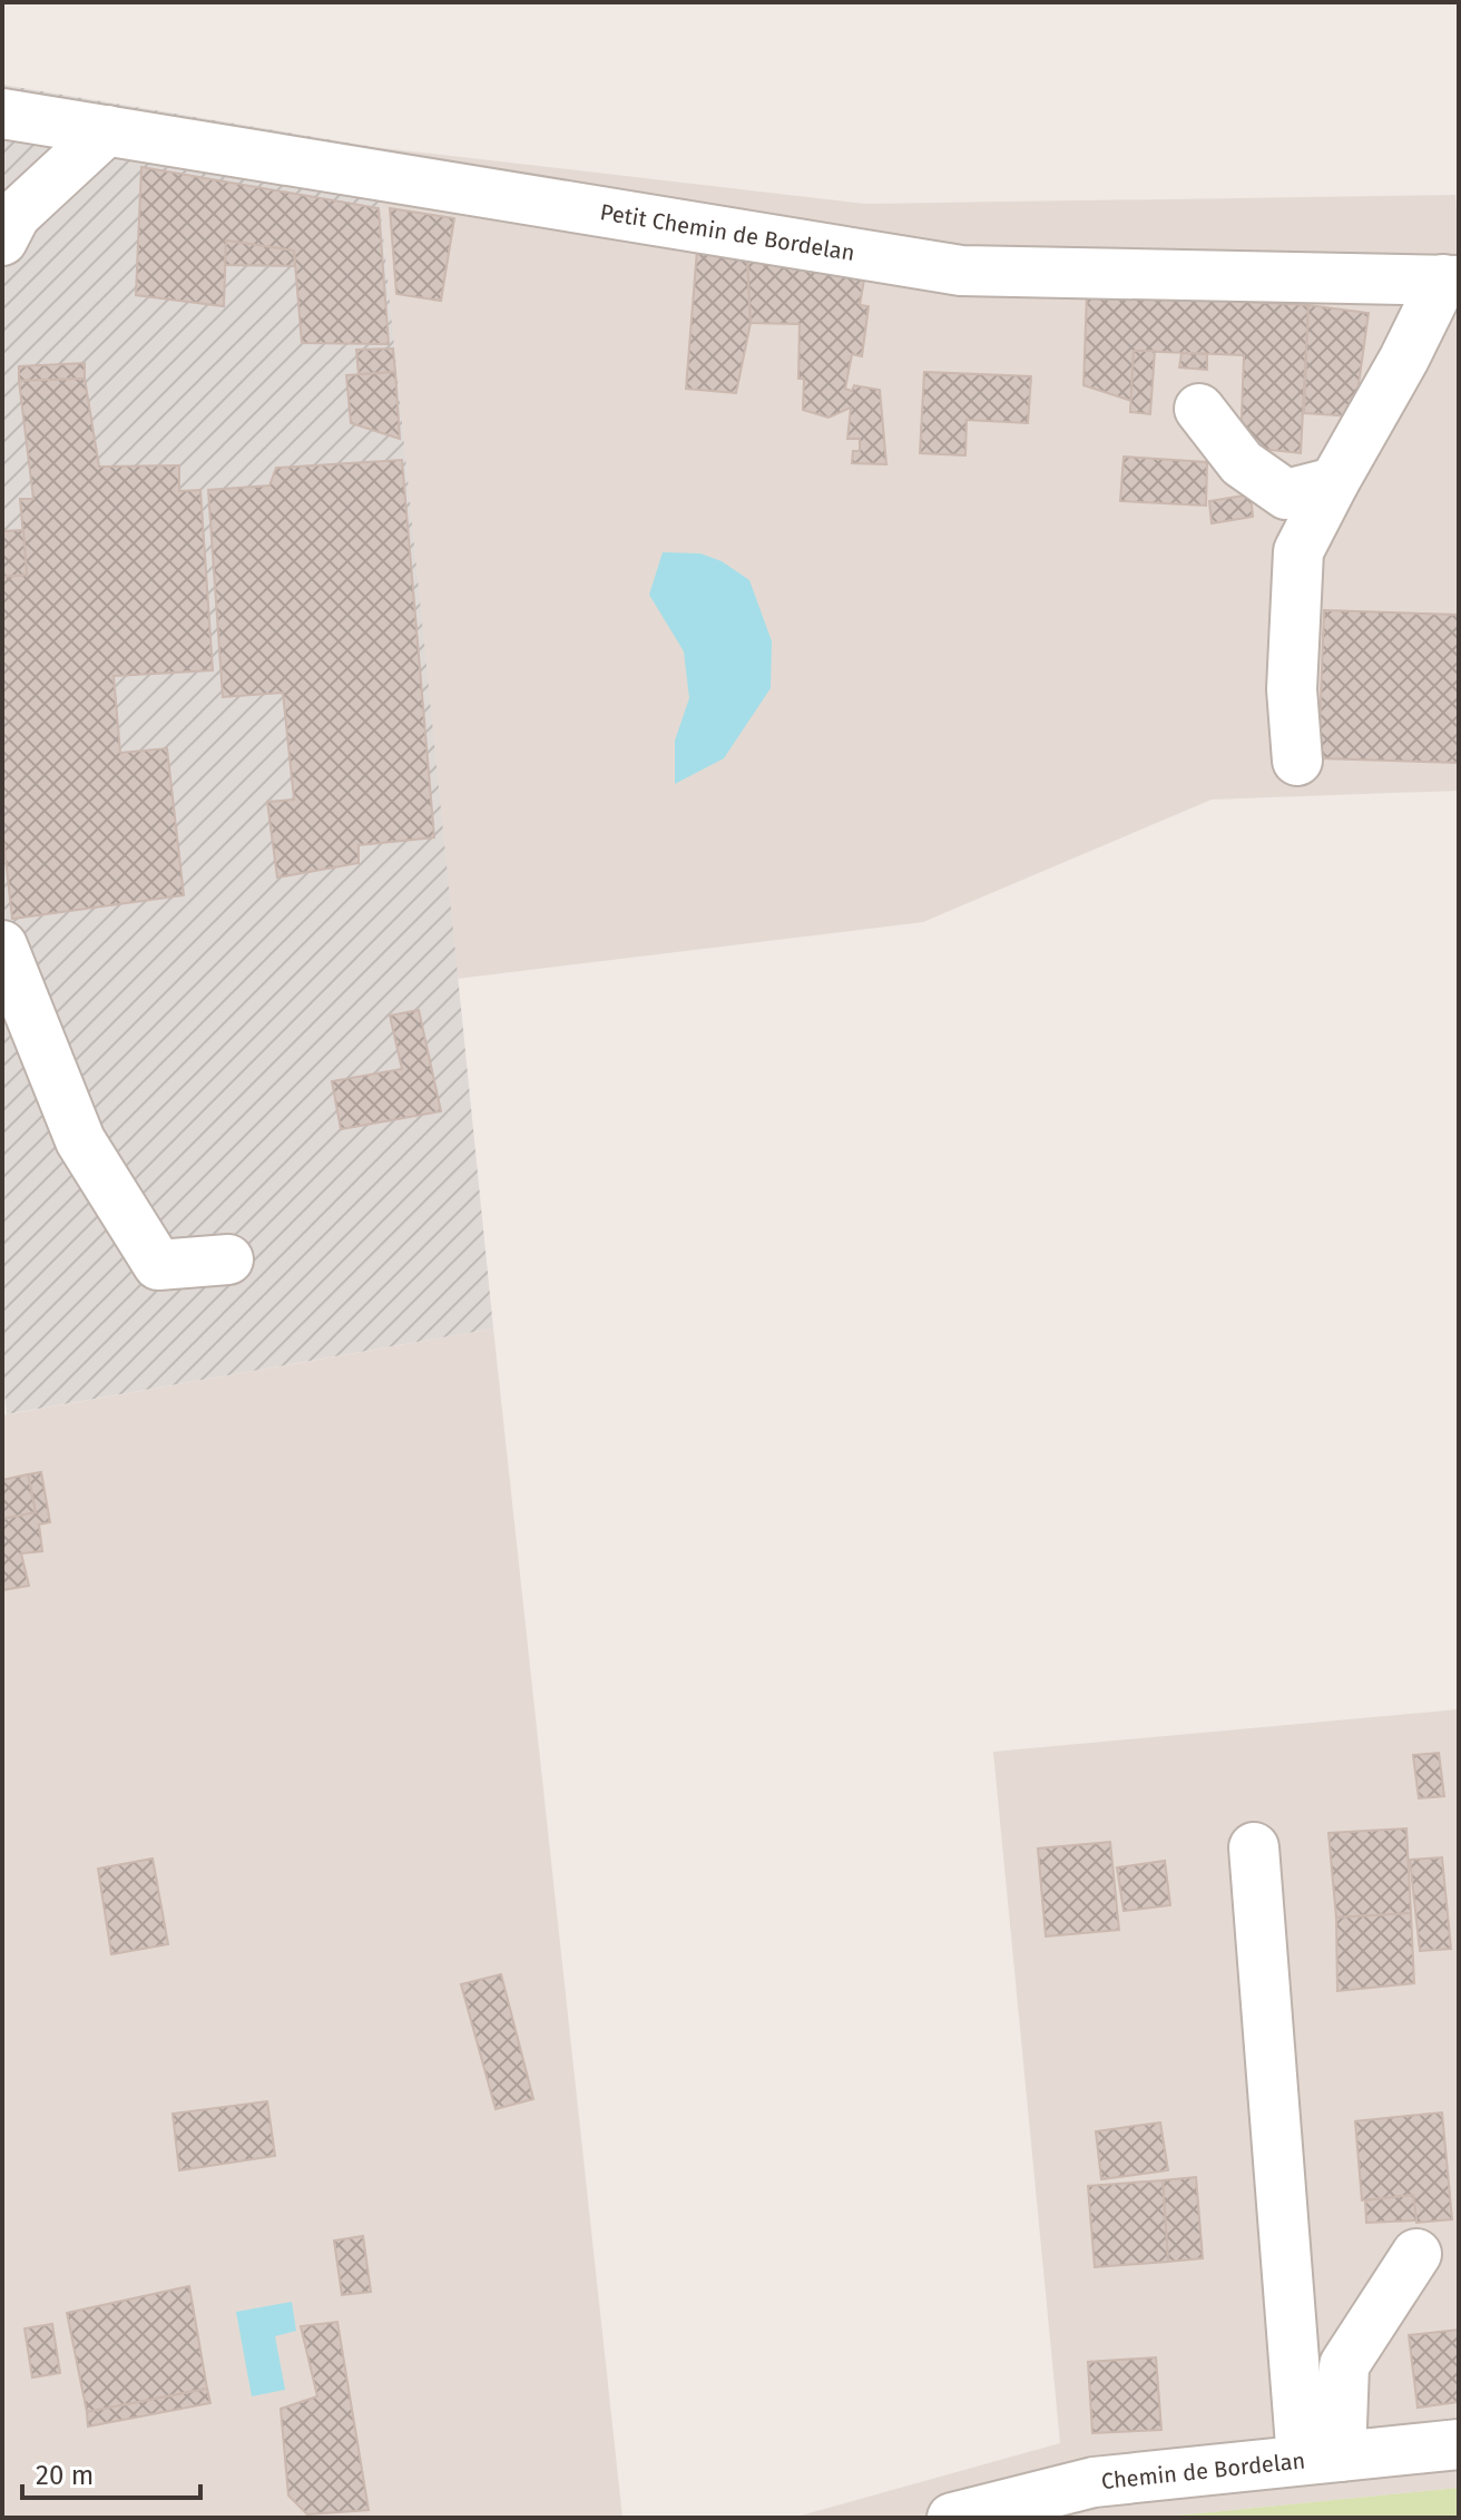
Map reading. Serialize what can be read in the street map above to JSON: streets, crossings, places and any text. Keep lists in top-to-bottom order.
{
  "streets": {
    "street": ["Petit Chemin de Bordelan", "Chemin de Bordelan"]
  },
  "scale_bar": "20 m"
}
